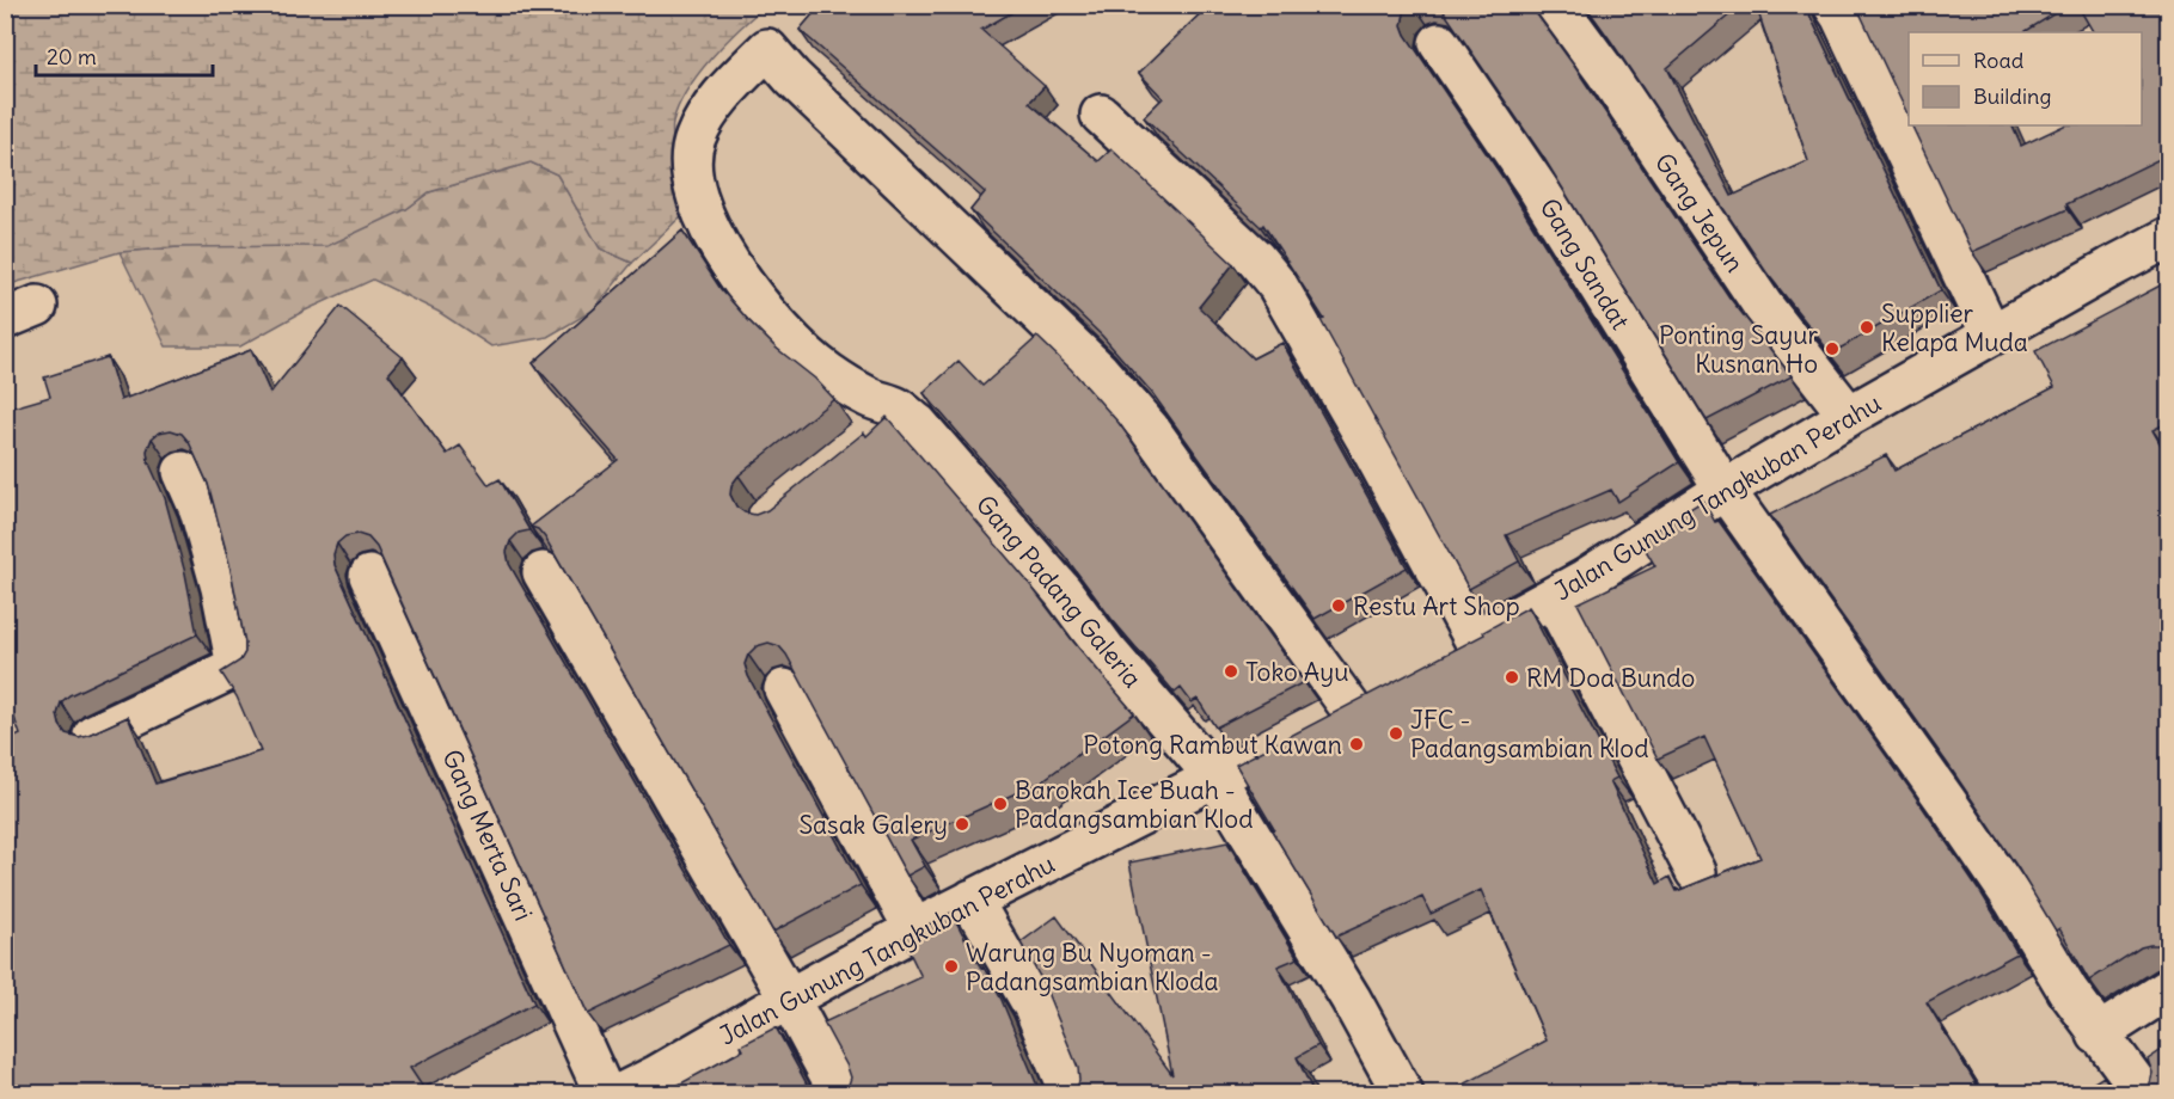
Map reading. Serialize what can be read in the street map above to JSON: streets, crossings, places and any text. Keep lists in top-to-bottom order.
{
  "streets": {
    "street": [
      "Gang Jepun",
      "Gang Sandat",
      "Jalan Gunung Tangkuban Perahu",
      "Gang Padang Galeria",
      "Gang Merta Sari"
    ]
  },
  "crossings": [
    ["Gang Jepun", "Jalan Gunung Tangkuban Perahu"],
    ["Gang Sandat", "Jalan Gunung Tangkuban Perahu"],
    ["Jalan Gunung Tangkuban Perahu", "Gang Padang Galeria"]
  ],
  "places": [
    "Supplier Kelapa Muda",
    "Ponting Sayur Kusnan Ho",
    "Restu Art Shop",
    "Toko Ayu",
    "RM Doa Bundo",
    "JFC - Padangsambian Klod",
    "Potong Rambut Kawan",
    "Barokah Ice Buah - Padangsambian Klod",
    "Sasak Galery",
    "Warung Bu Nyoman - Padangsambian Kloda"
  ],
  "legend": ["Road", "Building"],
  "scale_bar": "20 m"
}
